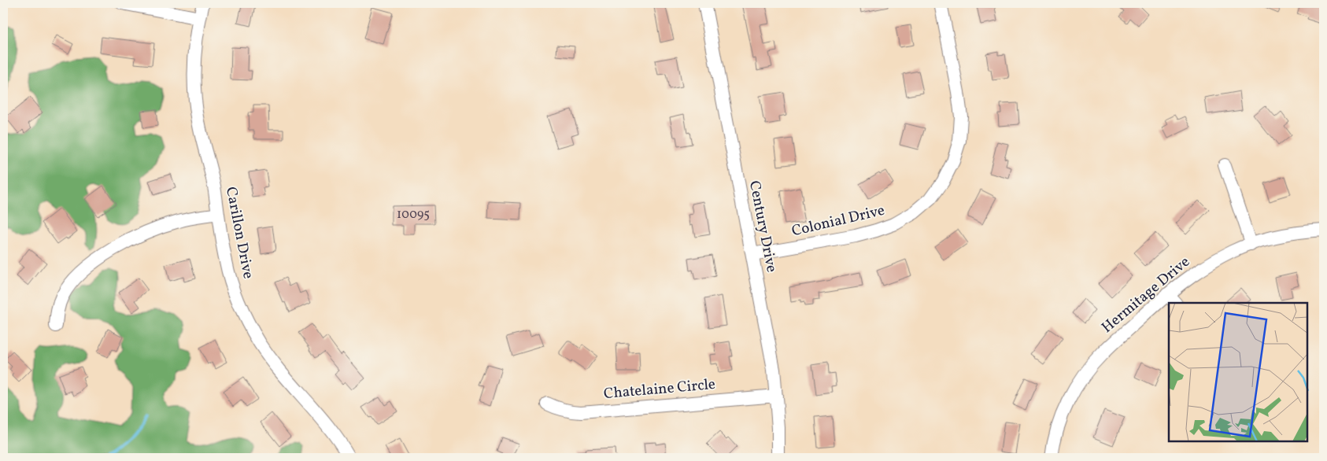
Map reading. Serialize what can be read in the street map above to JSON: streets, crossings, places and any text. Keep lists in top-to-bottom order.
{
  "streets": {
    "street": [
      "Colonial Drive",
      "Century Drive",
      "Carillon Drive",
      "Hermitage Drive",
      "Chatelaine Circle"
    ]
  },
  "crossings": [
    ["Colonial Drive", "Century Drive"],
    ["Century Drive", "Chatelaine Circle"]
  ],
  "house_numbers": ["10095"]
}
